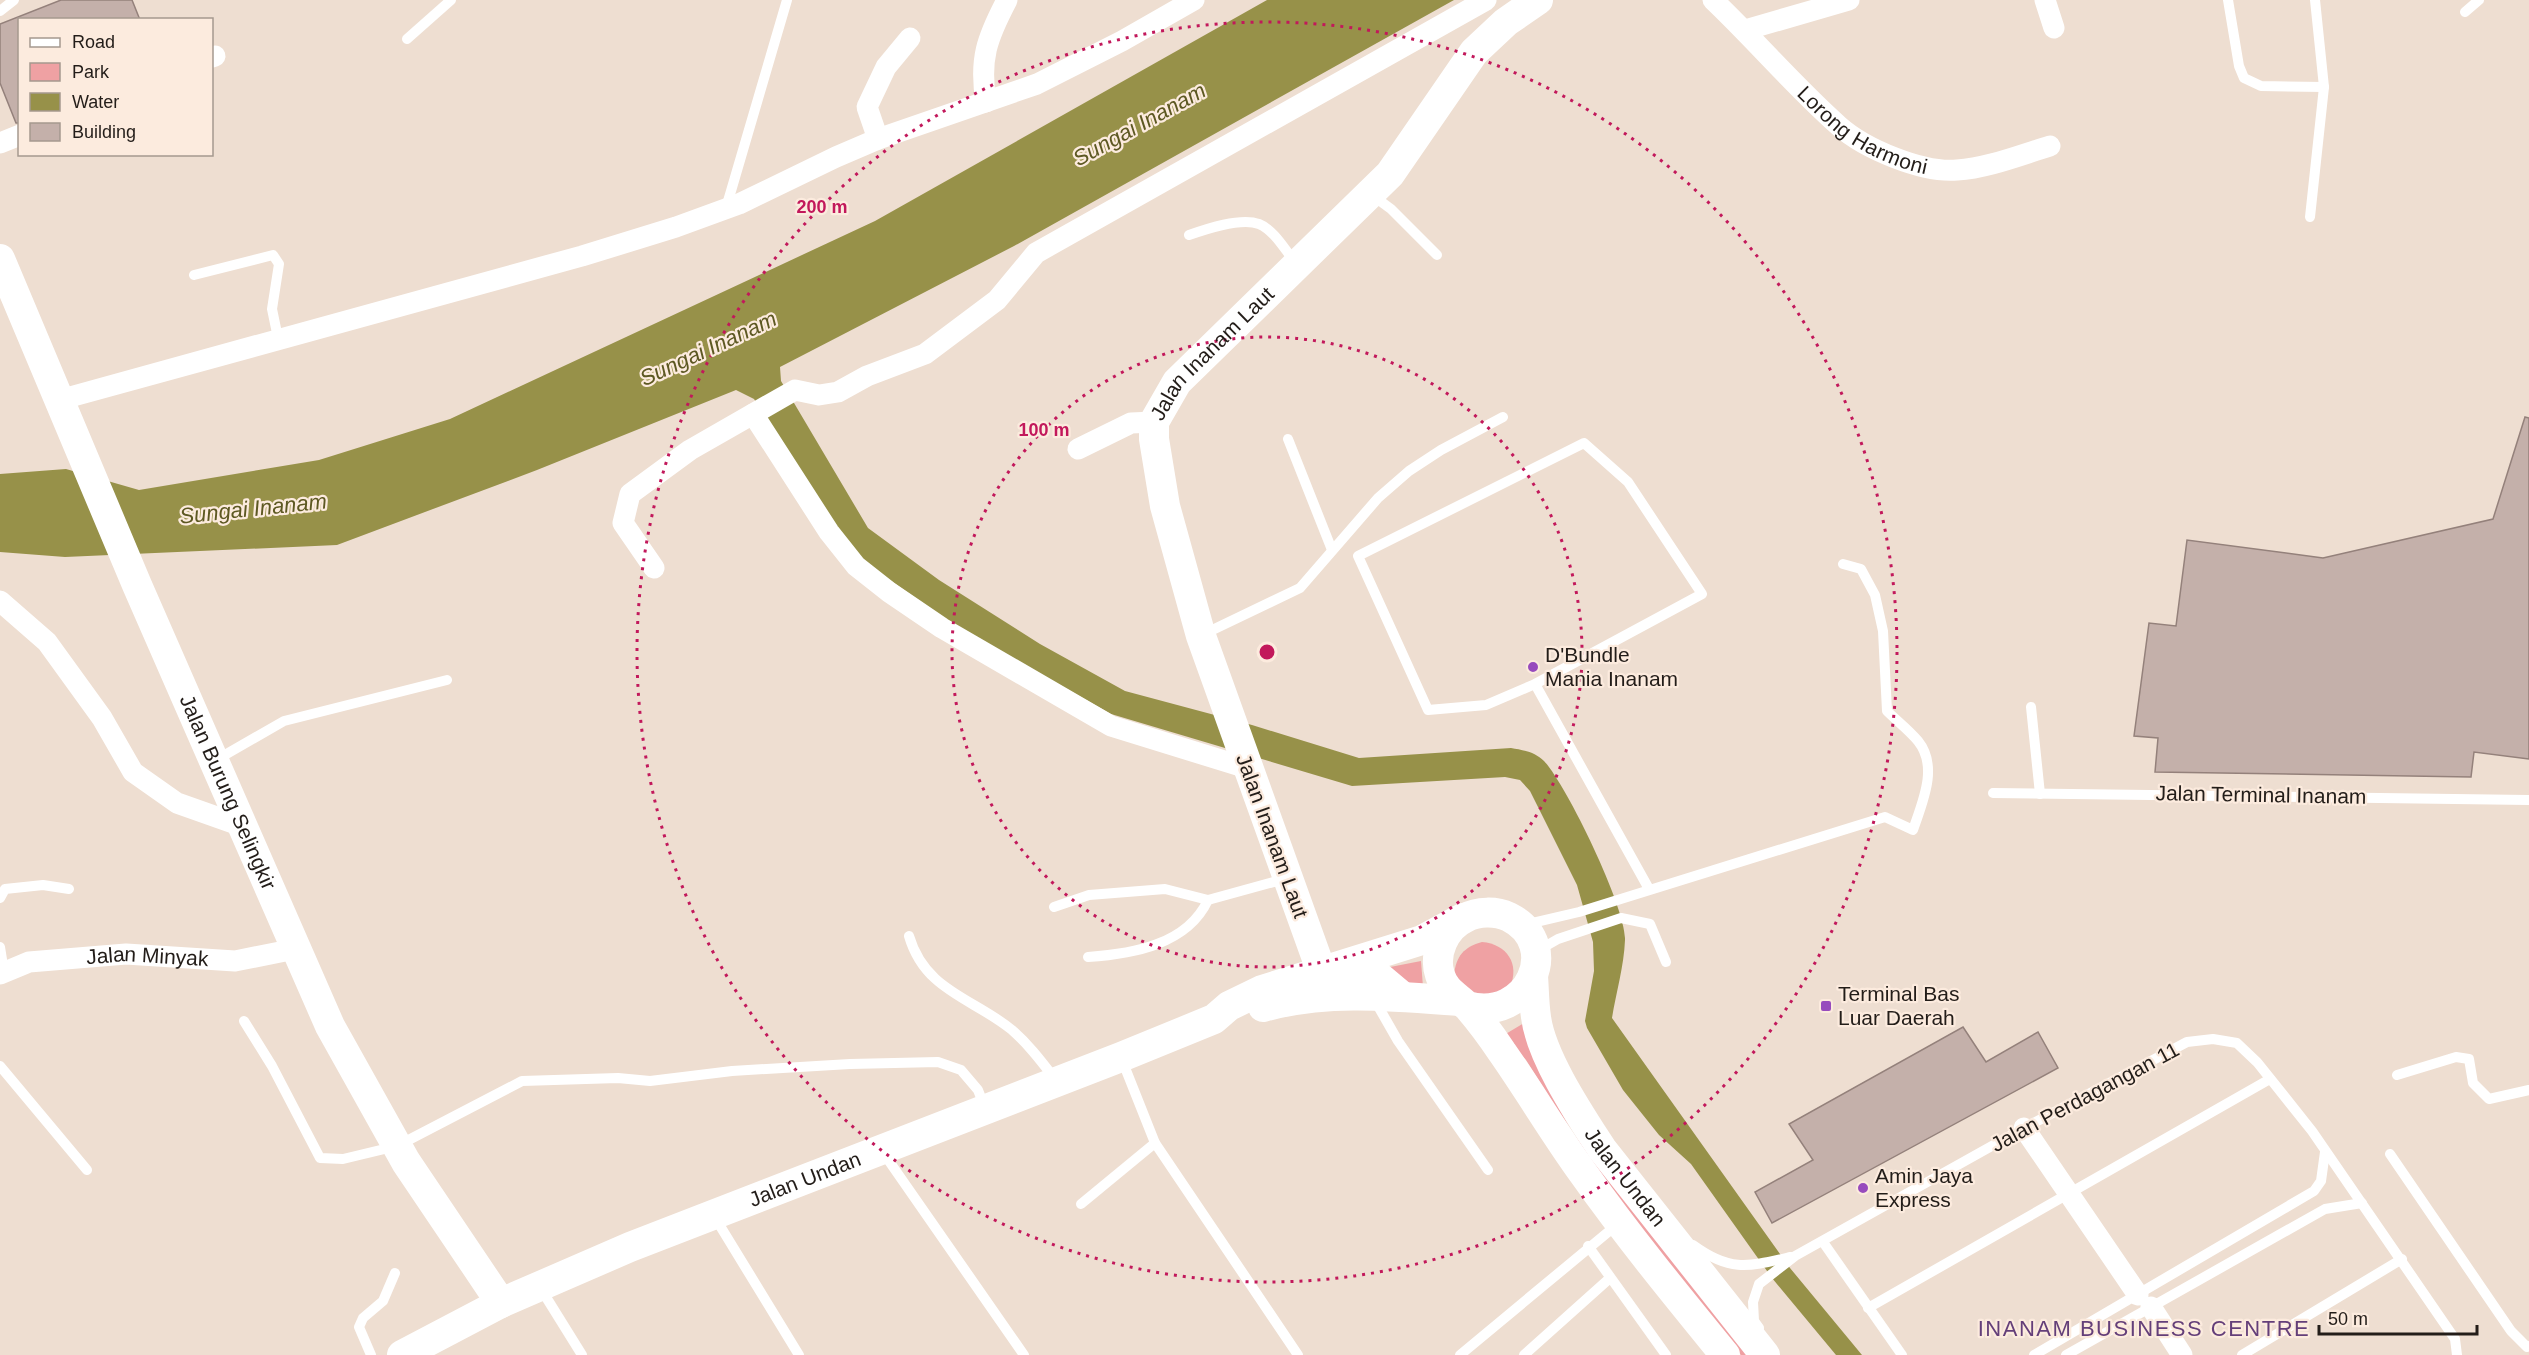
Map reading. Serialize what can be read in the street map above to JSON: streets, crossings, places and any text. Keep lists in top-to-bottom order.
{
  "streets": {
    "street": [
      "Lorong Harmoni",
      "Jalan Inanam Laut",
      "Jalan Burung Selingkir",
      "Jalan Minyak",
      "Jalan Undan"
    ],
    "lane": ["Jalan Terminal Inanam", "Jalan Perdagangan 11"]
  },
  "crossings": [
    ["Jalan Inanam Laut", "Jalan Undan"],
    ["Jalan Burung Selingkir", "Jalan Minyak"],
    ["Jalan Burung Selingkir", "Jalan Undan"]
  ],
  "districts": ["INANAM BUSINESS CENTRE"],
  "water": ["Sungai Inanam"],
  "places": {
    "other": ["D'Bundle Mania Inanam", "Amin Jaya Express"],
    "transit": ["Terminal Bas Luar Daerah"]
  },
  "legend": [
    "Road",
    "Park",
    "Water",
    "Building"
  ],
  "scale_bar": "50 m",
  "rings": ["200 m", "100 m"]
}
